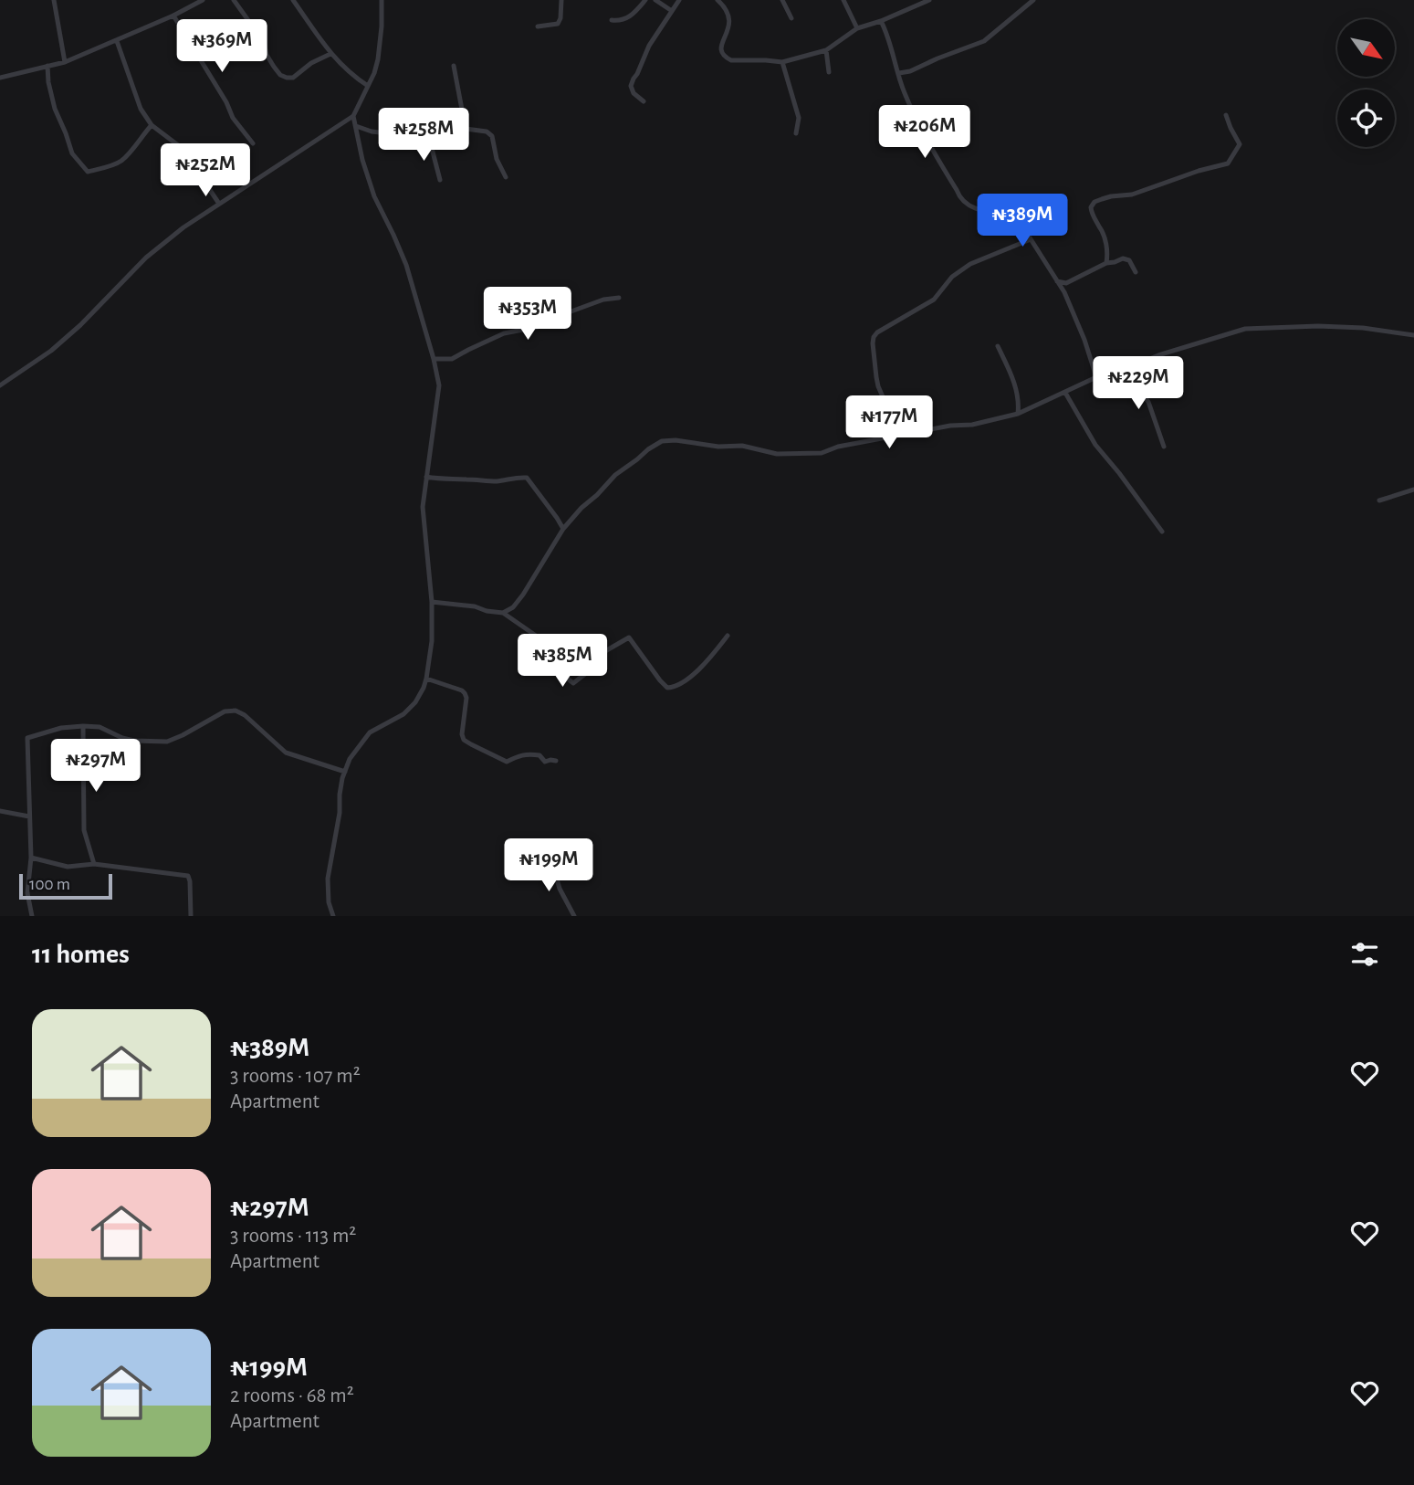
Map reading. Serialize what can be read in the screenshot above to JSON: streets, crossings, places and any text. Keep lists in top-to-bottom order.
{
  "scale_bar": "100 m",
  "north": "bottom right",
  "page": {
    "price": [
      "₦369M",
      "₦206M",
      "₦258M",
      "₦252M",
      "₦389M",
      "₦353M",
      "₦229M",
      "₦177M",
      "₦385M",
      "₦297M",
      "₦199M"
    ],
    "scale": "100 m",
    "heading": "11 homes",
    "list": [
      {
        "name": "₦389M",
        "note": "3 rooms · 107 m² · Apartment"
      },
      {
        "name": "₦297M",
        "note": "3 rooms · 113 m² · Apartment"
      },
      {
        "name": "₦199M",
        "note": "2 rooms · 68 m² · Apartment"
      }
    ]
  }
}
